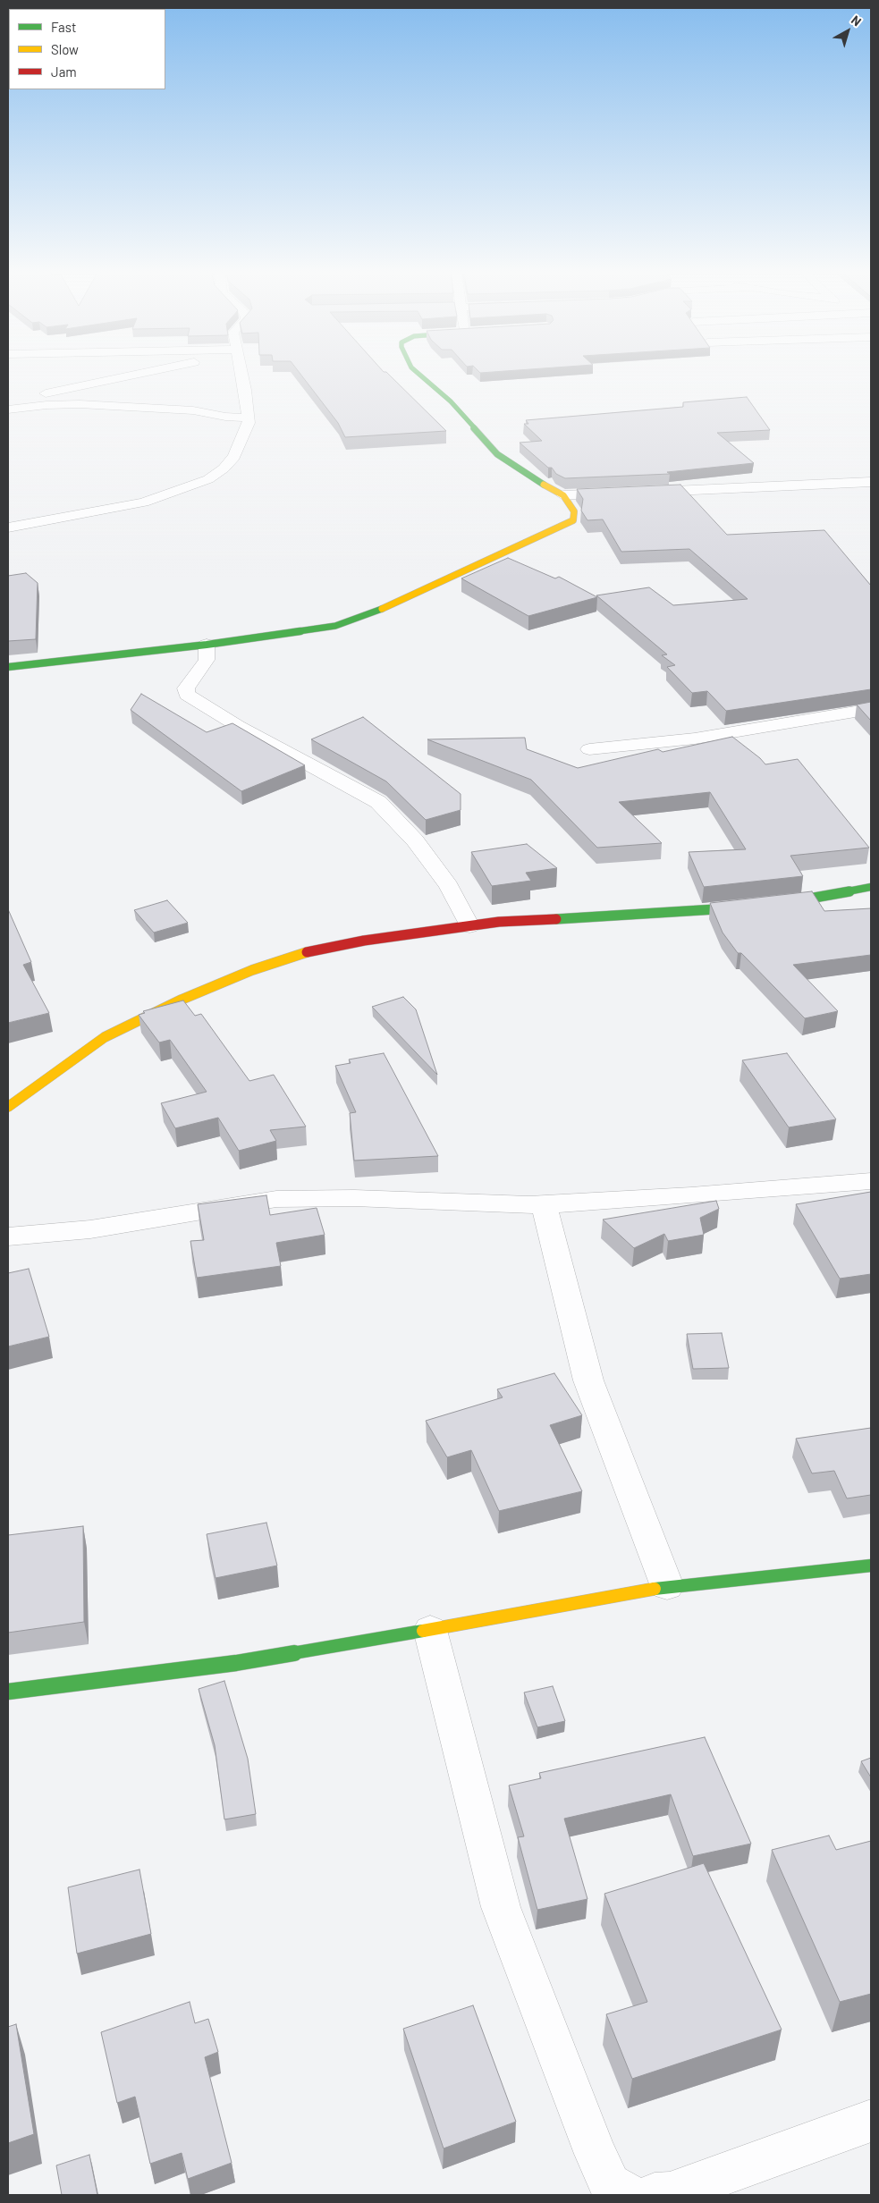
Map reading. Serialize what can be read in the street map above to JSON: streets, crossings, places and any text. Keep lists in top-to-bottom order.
{
  "legend": ["Fast", "Slow", "Jam"],
  "north": "top right"
}
